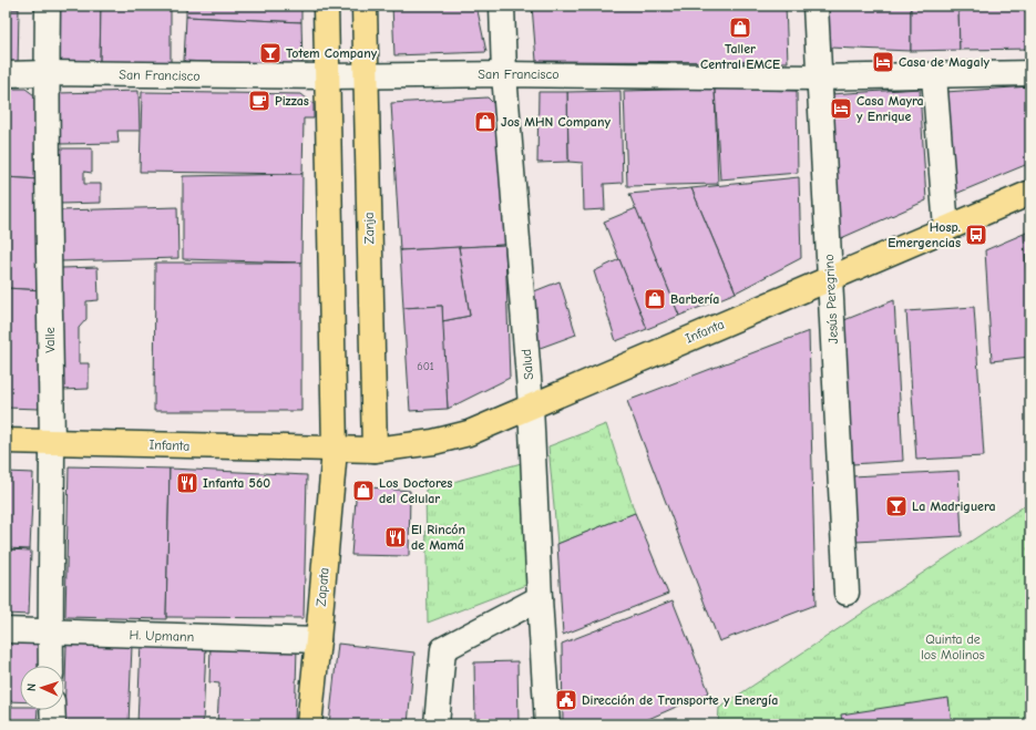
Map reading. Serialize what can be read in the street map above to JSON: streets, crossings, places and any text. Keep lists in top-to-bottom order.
{
  "streets": {
    "main road": ["Zanja", "Infanta", "Zapata"],
    "street": [
      "San Francisco",
      "Jesús Peregrino",
      "Valle",
      "Salud",
      "H. Upmann"
    ]
  },
  "crossings": [
    ["San Francisco", "Zanja"],
    ["San Francisco", "Jesús Peregrino"],
    ["San Francisco", "Valle"],
    ["San Francisco", "Salud"],
    ["Zanja", "Infanta"],
    ["Jesús Peregrino", "Infanta"],
    ["Infanta", "Valle"],
    ["Infanta", "Salud"],
    ["Infanta", "Zapata"],
    ["Valle", "H. Upmann"],
    ["Zapata", "H. Upmann"]
  ],
  "parks": ["Quinta de los Molinos"],
  "places": {
    "shop": [
      "Taller Central EMCE",
      "Jos MHN Company",
      "Barbería",
      "Los Doctores del Celular"
    ],
    "bar": ["Totem Company", "La Madriguera"],
    "hotel": ["Casa de Magaly", "Casa Mayra y Enrique"],
    "cafe": ["Pizzas"],
    "bus stop": ["Hosp. Emergencias"],
    "restaurant": ["Infanta 560", "El Rincón de Mamá"],
    "public building": ["Dirección de Transporte y Energía"]
  },
  "house_numbers": ["601"],
  "north": "left"
}
